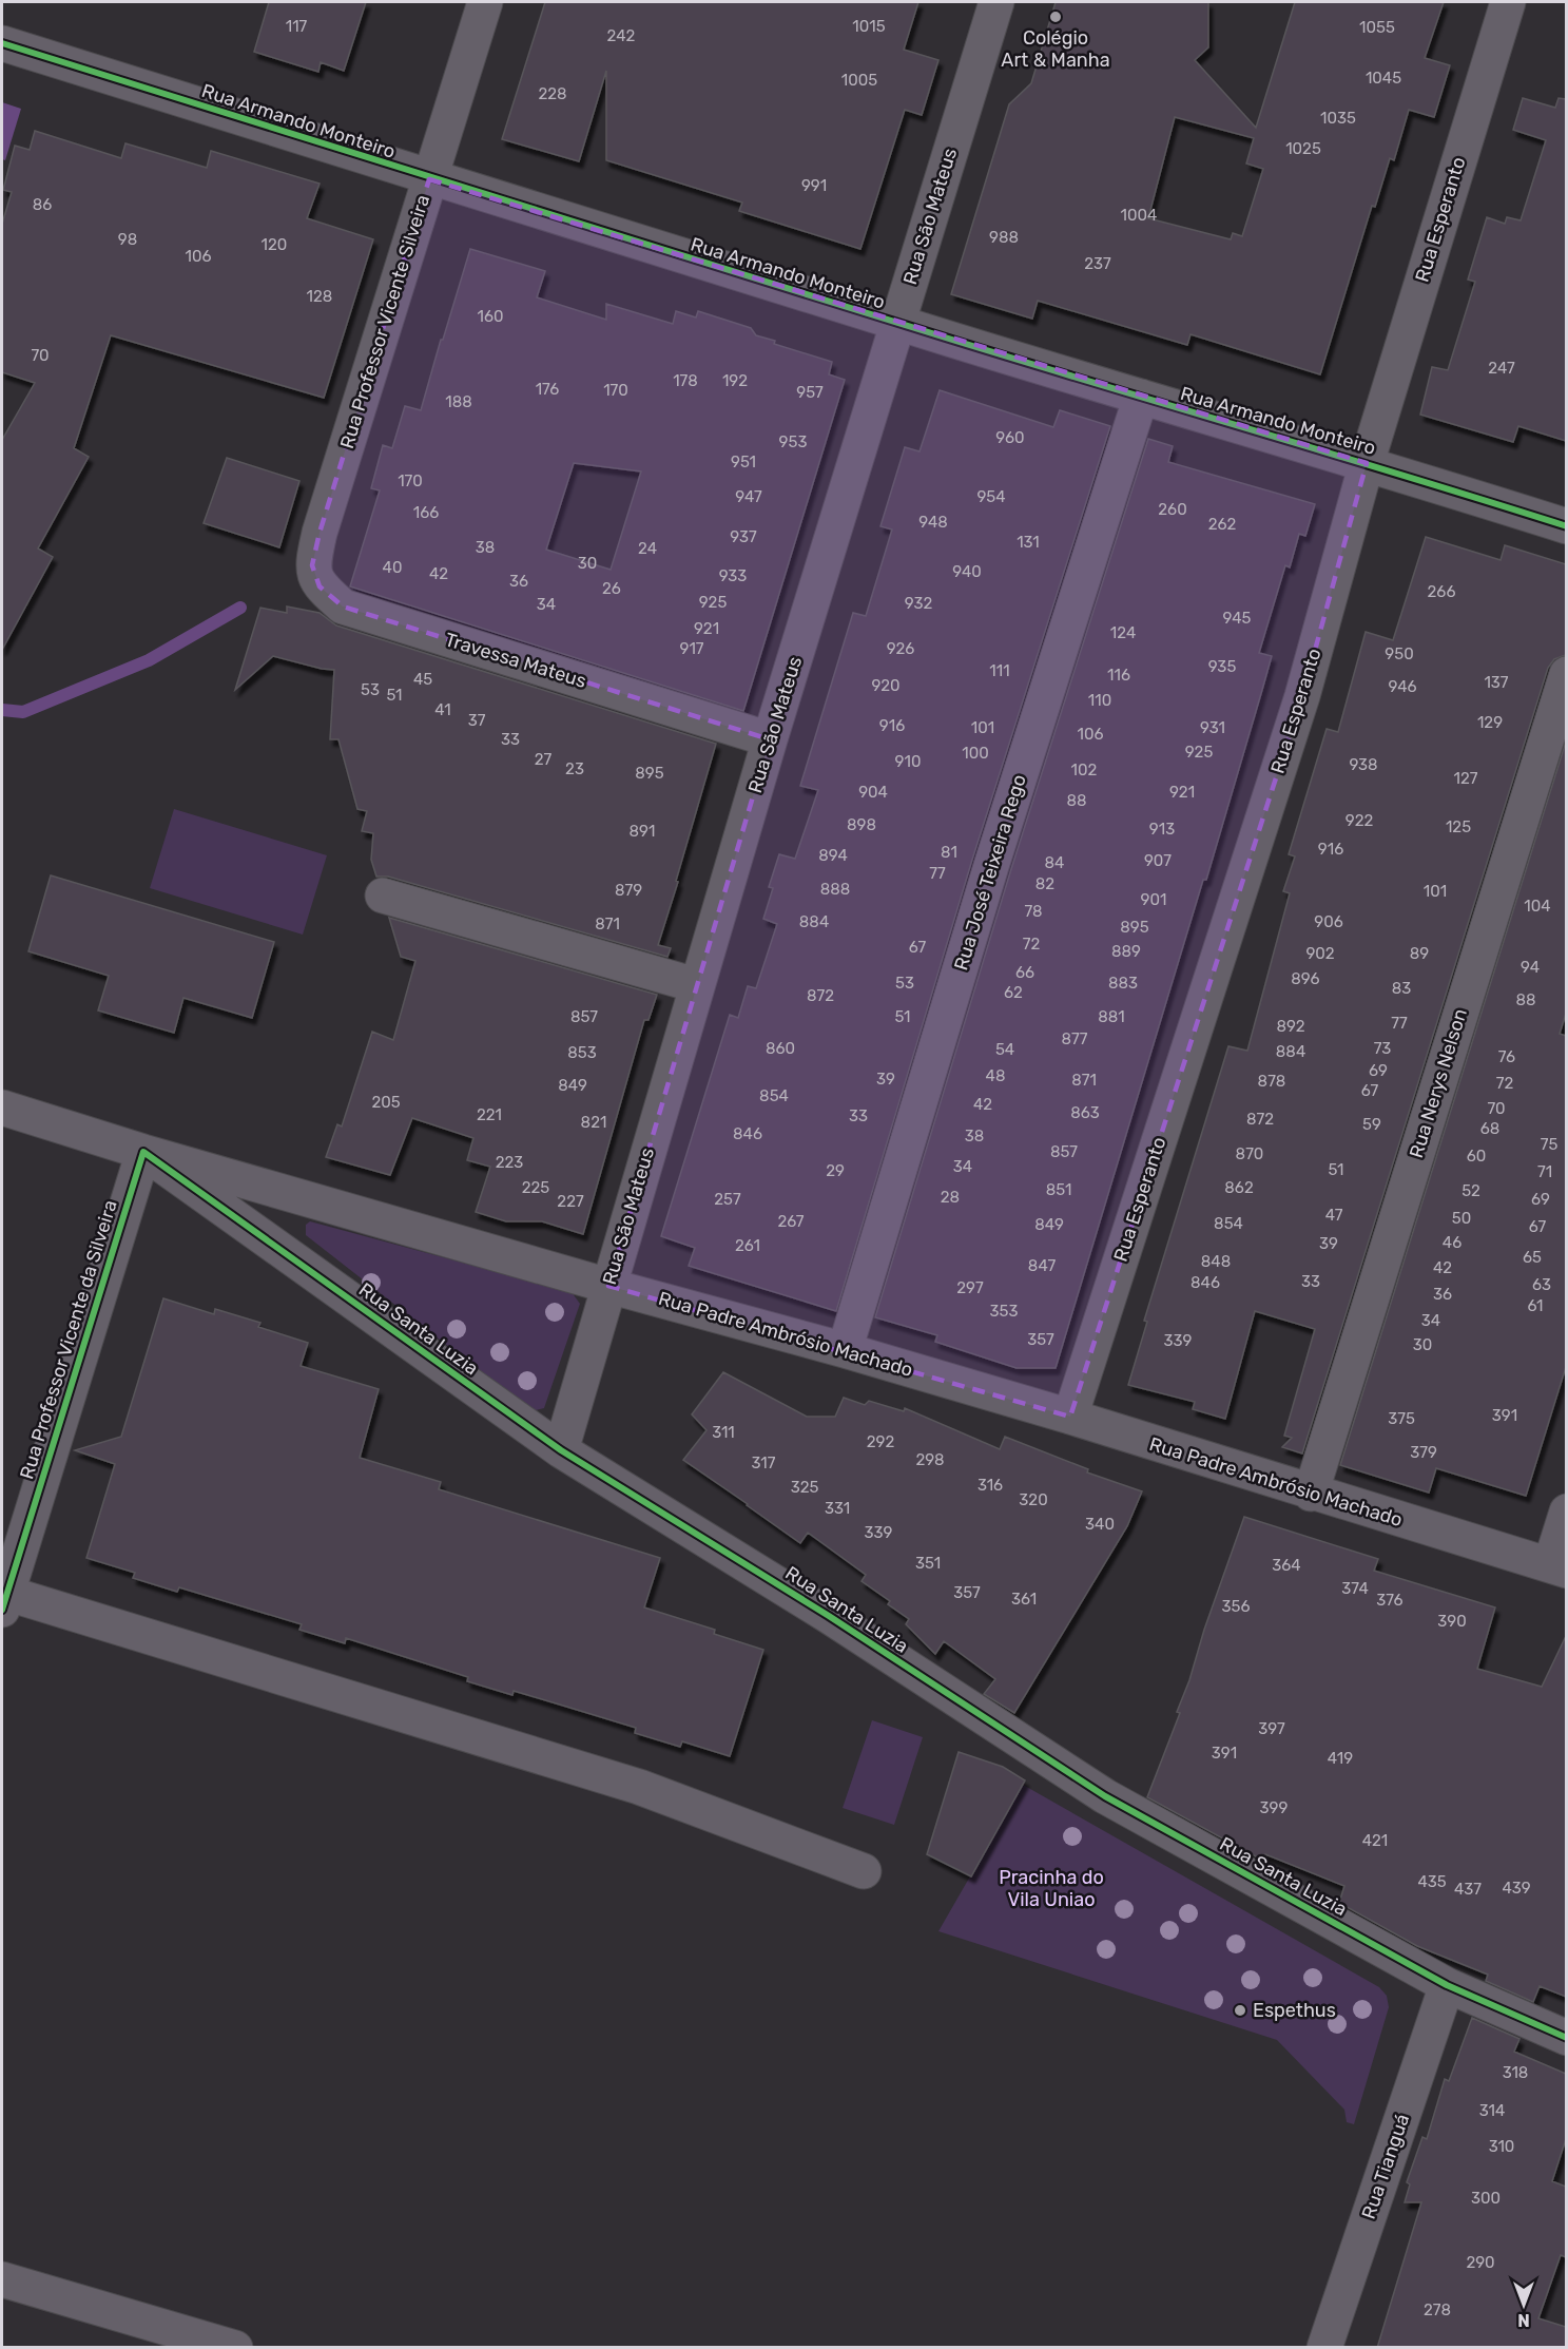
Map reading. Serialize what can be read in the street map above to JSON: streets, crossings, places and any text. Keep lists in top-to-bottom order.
{
  "streets": {
    "street": [
      "Rua Armando Monteiro",
      "Rua São Mateus",
      "Rua Esperanto",
      "Rua Professor Vicente Silveira",
      "Travessa Mateus",
      "Rua José Teixeira Rego",
      "Rua Nerys Nelson",
      "Rua Santa Luzia",
      "Rua Padre Ambrósio Machado",
      "Rua Professor Vicente da Silveira",
      "Rua Tianguá"
    ]
  },
  "crossings": [
    ["Rua Armando Monteiro", "Rua São Mateus"],
    ["Rua Armando Monteiro", "Rua Esperanto"],
    ["Rua Armando Monteiro", "Rua Professor Vicente Silveira"],
    ["Rua Armando Monteiro", "Rua José Teixeira Rego"],
    ["Rua São Mateus", "Travessa Mateus"],
    ["Rua São Mateus", "Rua Santa Luzia"],
    ["Rua São Mateus", "Rua Padre Ambrósio Machado"],
    ["Rua Esperanto", "Rua Padre Ambrósio Machado"],
    ["Rua Professor Vicente Silveira", "Travessa Mateus"],
    ["Rua José Teixeira Rego", "Rua Padre Ambrósio Machado"],
    ["Rua Nerys Nelson", "Rua Padre Ambrósio Machado"],
    ["Rua Santa Luzia", "Rua Padre Ambrósio Machado"],
    ["Rua Santa Luzia", "Rua Professor Vicente da Silveira"],
    ["Rua Santa Luzia", "Rua Tianguá"],
    ["Rua Padre Ambrósio Machado", "Rua Professor Vicente da Silveira"]
  ],
  "parks": ["Pracinha do Vila Uniao"],
  "places": ["Colégio Art & Manha", "Espethus"],
  "house_numbers": [
    "117",
    "1015",
    "1055",
    "242",
    "1045",
    "1005",
    "228",
    "1035",
    "1025",
    "991",
    "86",
    "1004",
    "988",
    "98",
    "120",
    "106",
    "237",
    "128",
    "160",
    "70",
    "247",
    "178",
    "192",
    "176",
    "170",
    "957",
    "188",
    "960",
    "953",
    "951",
    "170",
    "947",
    "954",
    "260",
    "166",
    "948",
    "262",
    "937",
    "131",
    "38",
    "24",
    "30",
    "40",
    "940",
    "42",
    "933",
    "36",
    "26",
    "266",
    "925",
    "932",
    "34",
    "945",
    "921",
    "124",
    "917",
    "926",
    "950",
    "935",
    "111",
    "116",
    "45",
    "137",
    "920",
    "946",
    "53",
    "51",
    "110",
    "41",
    "37",
    "129",
    "916",
    "101",
    "931",
    "106",
    "33",
    "925",
    "100",
    "27",
    "910",
    "938",
    "23",
    "102",
    "895",
    "127",
    "904",
    "921",
    "88",
    "922",
    "898",
    "125",
    "913",
    "891",
    "916",
    "81",
    "894",
    "907",
    "84",
    "77",
    "82",
    "888",
    "879",
    "101",
    "901",
    "104",
    "78",
    "884",
    "906",
    "871",
    "895",
    "72",
    "67",
    "889",
    "902",
    "89",
    "94",
    "66",
    "896",
    "53",
    "883",
    "83",
    "62",
    "872",
    "88",
    "857",
    "51",
    "881",
    "77",
    "892",
    "877",
    "860",
    "73",
    "54",
    "884",
    "853",
    "76",
    "69",
    "48",
    "39",
    "871",
    "878",
    "72",
    "849",
    "67",
    "854",
    "205",
    "42",
    "70",
    "863",
    "221",
    "33",
    "872",
    "821",
    "59",
    "68",
    "846",
    "38",
    "75",
    "857",
    "870",
    "60",
    "223",
    "34",
    "51",
    "29",
    "71",
    "225",
    "862",
    "851",
    "52",
    "28",
    "257",
    "69",
    "227",
    "47",
    "50",
    "267",
    "854",
    "849",
    "67",
    "46",
    "39",
    "261",
    "65",
    "848",
    "847",
    "42",
    "33",
    "846",
    "63",
    "297",
    "36",
    "61",
    "353",
    "34",
    "357",
    "339",
    "30",
    "391",
    "375",
    "311",
    "292",
    "379",
    "298",
    "317",
    "316",
    "325",
    "320",
    "331",
    "340",
    "339",
    "351",
    "364",
    "374",
    "357",
    "361",
    "376",
    "356",
    "390",
    "397",
    "391",
    "419",
    "399",
    "421",
    "435",
    "439",
    "437",
    "318",
    "314",
    "310",
    "300",
    "290",
    "278"
  ],
  "north": "bottom"
}
